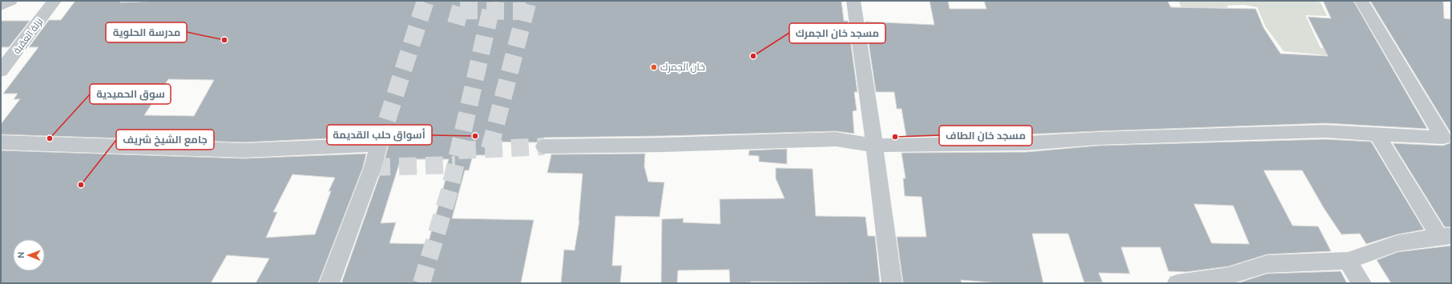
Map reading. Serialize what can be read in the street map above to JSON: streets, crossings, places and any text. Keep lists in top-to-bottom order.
{
  "streets": {
    "street": ["نزلة العقبة"]
  },
  "places": [
    "مدرسة الحلوية",
    "مسجد خان الجمرك",
    "خان الجمرك",
    "أسواق حلب القديمة",
    "مسجد خان الطاف",
    "سوق الحميدية",
    "جامع الشيخ شريف"
  ],
  "north": "left"
}
